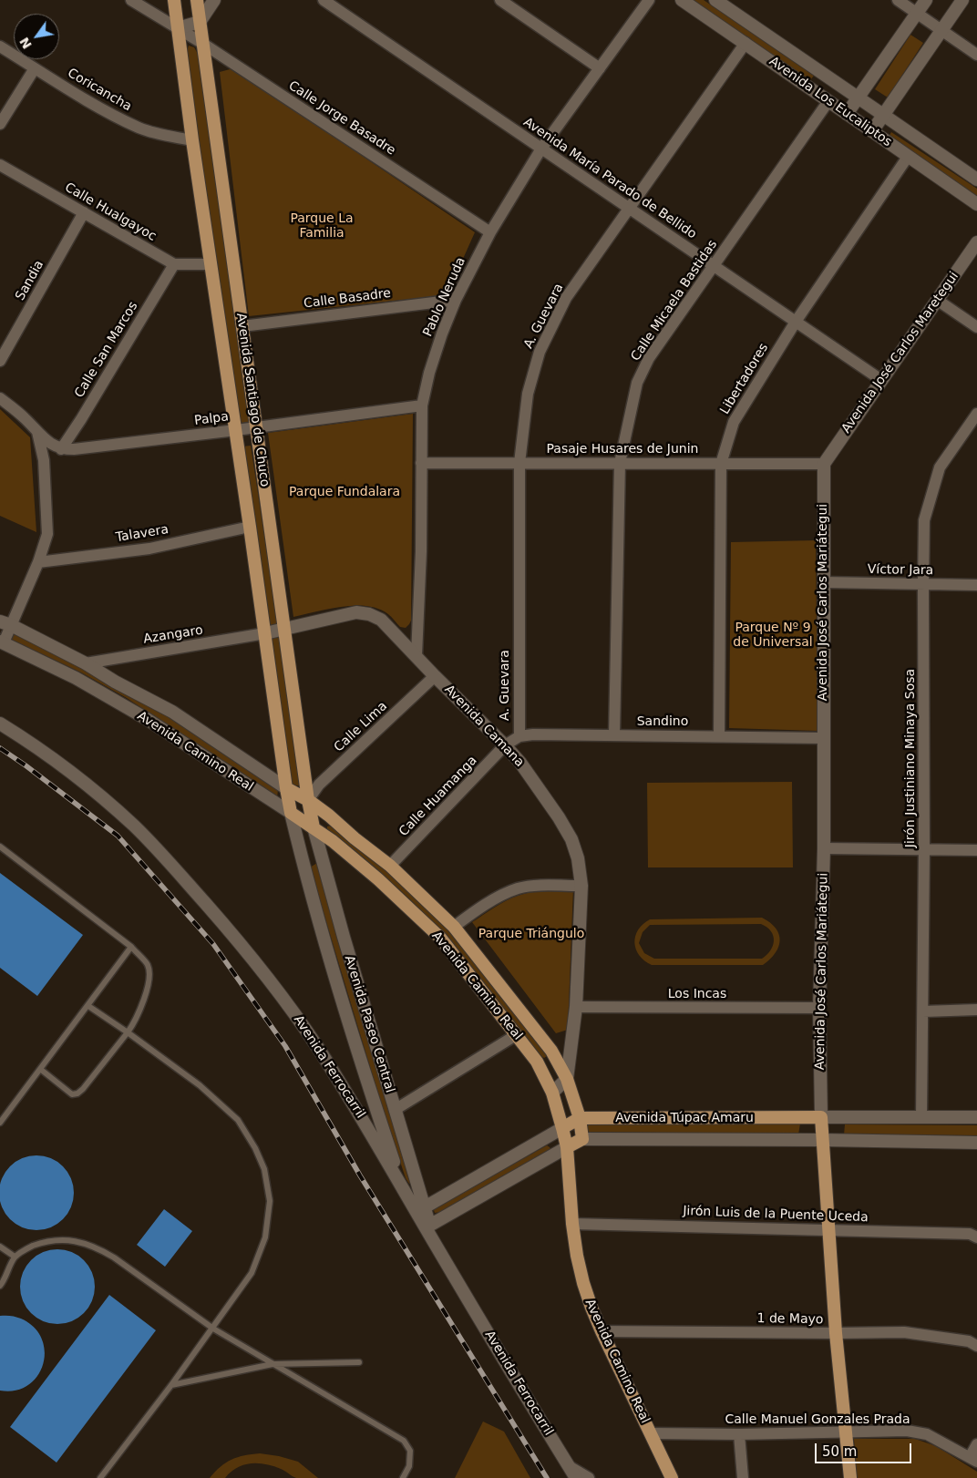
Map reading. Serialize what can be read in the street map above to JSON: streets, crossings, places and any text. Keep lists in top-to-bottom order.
{
  "streets": {
    "main road": [
      "Avenida Santiago de Chuco",
      "Avenida José Carlos Mariátegui",
      "Avenida Camino Real",
      "Avenida Paseo Central",
      "Avenida Túpac Amaru"
    ],
    "street": [
      "Coricancha",
      "Avenida Los Eucaliptos",
      "Calle Jorge Basadre",
      "Avenida María Parado de Bellido",
      "Calle Hualgayoc",
      "Sandia",
      "Pablo Neruda",
      "Calle Basadre",
      "Calle Micaela Bastidas",
      "A. Guevara",
      "Calle San Marcos",
      "Avenida José Carlos Maretegui",
      "Libertadores",
      "Palpa",
      "Pasaje Husares de Junin",
      "Talavera",
      "Víctor Jara",
      "Azangaro",
      "Sandino",
      "Avenida Camana",
      "Calle Lima",
      "Jirón Justiniano Minaya Sosa",
      "Calle Huamanga",
      "Los Incas",
      "Avenida Ferrocarril",
      "Jirón Luis de la Puente Uceda",
      "1 de Mayo",
      "Calle Manuel Gonzales Prada"
    ]
  },
  "crossings": [
    ["Coricancha", "Avenida Santiago de Chuco"],
    ["Avenida Los Eucaliptos", "Calle Micaela Bastidas"],
    ["Avenida Los Eucaliptos", "A. Guevara"],
    ["Avenida Los Eucaliptos", "Libertadores"],
    ["Calle Jorge Basadre", "Pablo Neruda"],
    ["Calle Jorge Basadre", "Avenida Santiago de Chuco"],
    ["Avenida María Parado de Bellido", "Pablo Neruda"],
    ["Avenida María Parado de Bellido", "Calle Micaela Bastidas"],
    ["Avenida María Parado de Bellido", "A. Guevara"],
    ["Avenida María Parado de Bellido", "Avenida José Carlos Maretegui"],
    ["Avenida María Parado de Bellido", "Libertadores"],
    ["Calle Hualgayoc", "Sandia"],
    ["Calle Hualgayoc", "Calle San Marcos"],
    ["Calle Hualgayoc", "Avenida Santiago de Chuco"],
    ["Pablo Neruda", "Calle Basadre"],
    ["Pablo Neruda", "Palpa"],
    ["Pablo Neruda", "Pasaje Husares de Junin"],
    ["Pablo Neruda", "Avenida Camana"],
    ["Calle Basadre", "Avenida Santiago de Chuco"],
    ["Calle Micaela Bastidas", "Pasaje Husares de Junin"],
    ["Calle Micaela Bastidas", "Sandino"],
    ["A. Guevara", "Pasaje Husares de Junin"],
    ["A. Guevara", "Sandino"],
    ["Calle San Marcos", "Palpa"],
    ["Avenida José Carlos Maretegui", "Pasaje Husares de Junin"],
    ["Avenida José Carlos Maretegui", "Avenida José Carlos Mariátegui"],
    ["Libertadores", "Pasaje Husares de Junin"],
    ["Libertadores", "Sandino"],
    ["Avenida Santiago de Chuco", "Palpa"],
    ["Avenida Santiago de Chuco", "Talavera"],
    ["Avenida Santiago de Chuco", "Azangaro"],
    ["Avenida Santiago de Chuco", "Avenida Camana"],
    ["Avenida Santiago de Chuco", "Calle Lima"],
    ["Avenida Santiago de Chuco", "Avenida Camino Real"],
    ["Avenida Santiago de Chuco", "Avenida Paseo Central"],
    ["Pasaje Husares de Junin", "Avenida José Carlos Mariátegui"],
    ["Víctor Jara", "Avenida José Carlos Mariátegui"],
    ["Víctor Jara", "Jirón Justiniano Minaya Sosa"],
    ["Avenida José Carlos Mariátegui", "Sandino"],
    ["Avenida José Carlos Mariátegui", "Los Incas"],
    ["Avenida José Carlos Mariátegui", "Avenida Túpac Amaru"],
    ["Avenida José Carlos Mariátegui", "Jirón Luis de la Puente Uceda"],
    ["Avenida José Carlos Mariátegui", "1 de Mayo"],
    ["Avenida José Carlos Mariátegui", "Calle Manuel Gonzales Prada"],
    ["Azangaro", "Avenida Camana"],
    ["Azangaro", "Avenida Camino Real"],
    ["Sandino", "Avenida Camana"],
    ["Sandino", "Calle Huamanga"],
    ["Avenida Camana", "Calle Lima"],
    ["Avenida Camana", "Avenida Camino Real"],
    ["Avenida Camana", "Calle Huamanga"],
    ["Avenida Camana", "Los Incas"],
    ["Calle Lima", "Avenida Camino Real"],
    ["Calle Lima", "Avenida Paseo Central"],
    ["Avenida Camino Real", "Calle Huamanga"],
    ["Avenida Camino Real", "Avenida Paseo Central"],
    ["Avenida Camino Real", "Avenida Túpac Amaru"],
    ["Avenida Camino Real", "Jirón Luis de la Puente Uceda"],
    ["Avenida Camino Real", "1 de Mayo"],
    ["Avenida Camino Real", "Calle Manuel Gonzales Prada"],
    ["Jirón Justiniano Minaya Sosa", "Avenida Túpac Amaru"],
    ["Avenida Paseo Central", "Avenida Ferrocarril"],
    ["Avenida Paseo Central", "Avenida Túpac Amaru"],
    ["Avenida Ferrocarril", "Avenida Túpac Amaru"]
  ],
  "parks": [
    "Parque La Familia",
    "Parque Fundalara",
    "Parque Nº 9 de Universal",
    "Parque Triángulo"
  ],
  "scale_bar": "50 m",
  "north": "bottom left"
}
